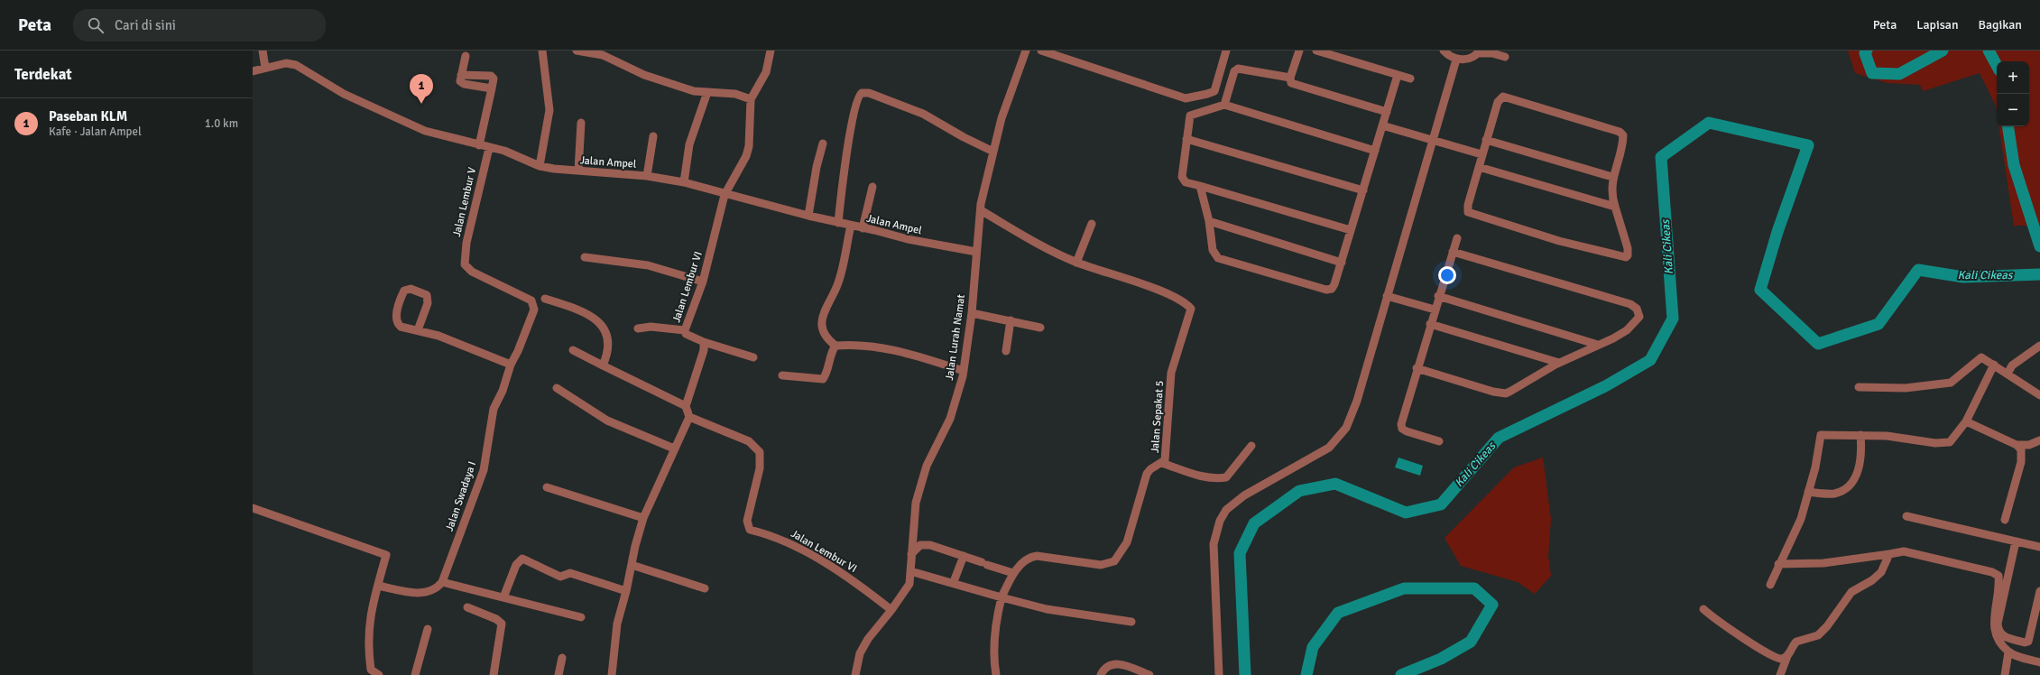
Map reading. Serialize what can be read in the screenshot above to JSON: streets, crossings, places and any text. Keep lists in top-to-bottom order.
{
  "streets": {
    "street": [
      "Jalan Ampel",
      "Jalan Lembur V",
      "Jalan Lembur VI",
      "Jalan Lurah Namat",
      "Jalan Sepakat 5",
      "Jalan Swadaya I"
    ]
  },
  "crossings": [
    ["Jalan Ampel", "Jalan Lembur V"],
    ["Jalan Ampel", "Jalan Lembur VI"],
    ["Jalan Ampel", "Jalan Lurah Namat"],
    ["Jalan Lembur V", "Jalan Swadaya I"],
    ["Jalan Lembur VI", "Jalan Lurah Namat"],
    ["Jalan Lurah Namat", "Jalan Sepakat 5"]
  ],
  "water": ["Kali Cikeas"],
  "page": {
    "header": "Peta",
    "search": "Cari di sini",
    "nav": ["Peta", "Lapisan", "Bagikan"],
    "heading": "Terdekat",
    "map_buttons": ["+", "−"],
    "pins": "1",
    "list": [
      {
        "mark": "1",
        "name": "Paseban KLM",
        "note": "Kafe · Jalan Ampel",
        "value": "1.0 km"
      }
    ]
  }
}
